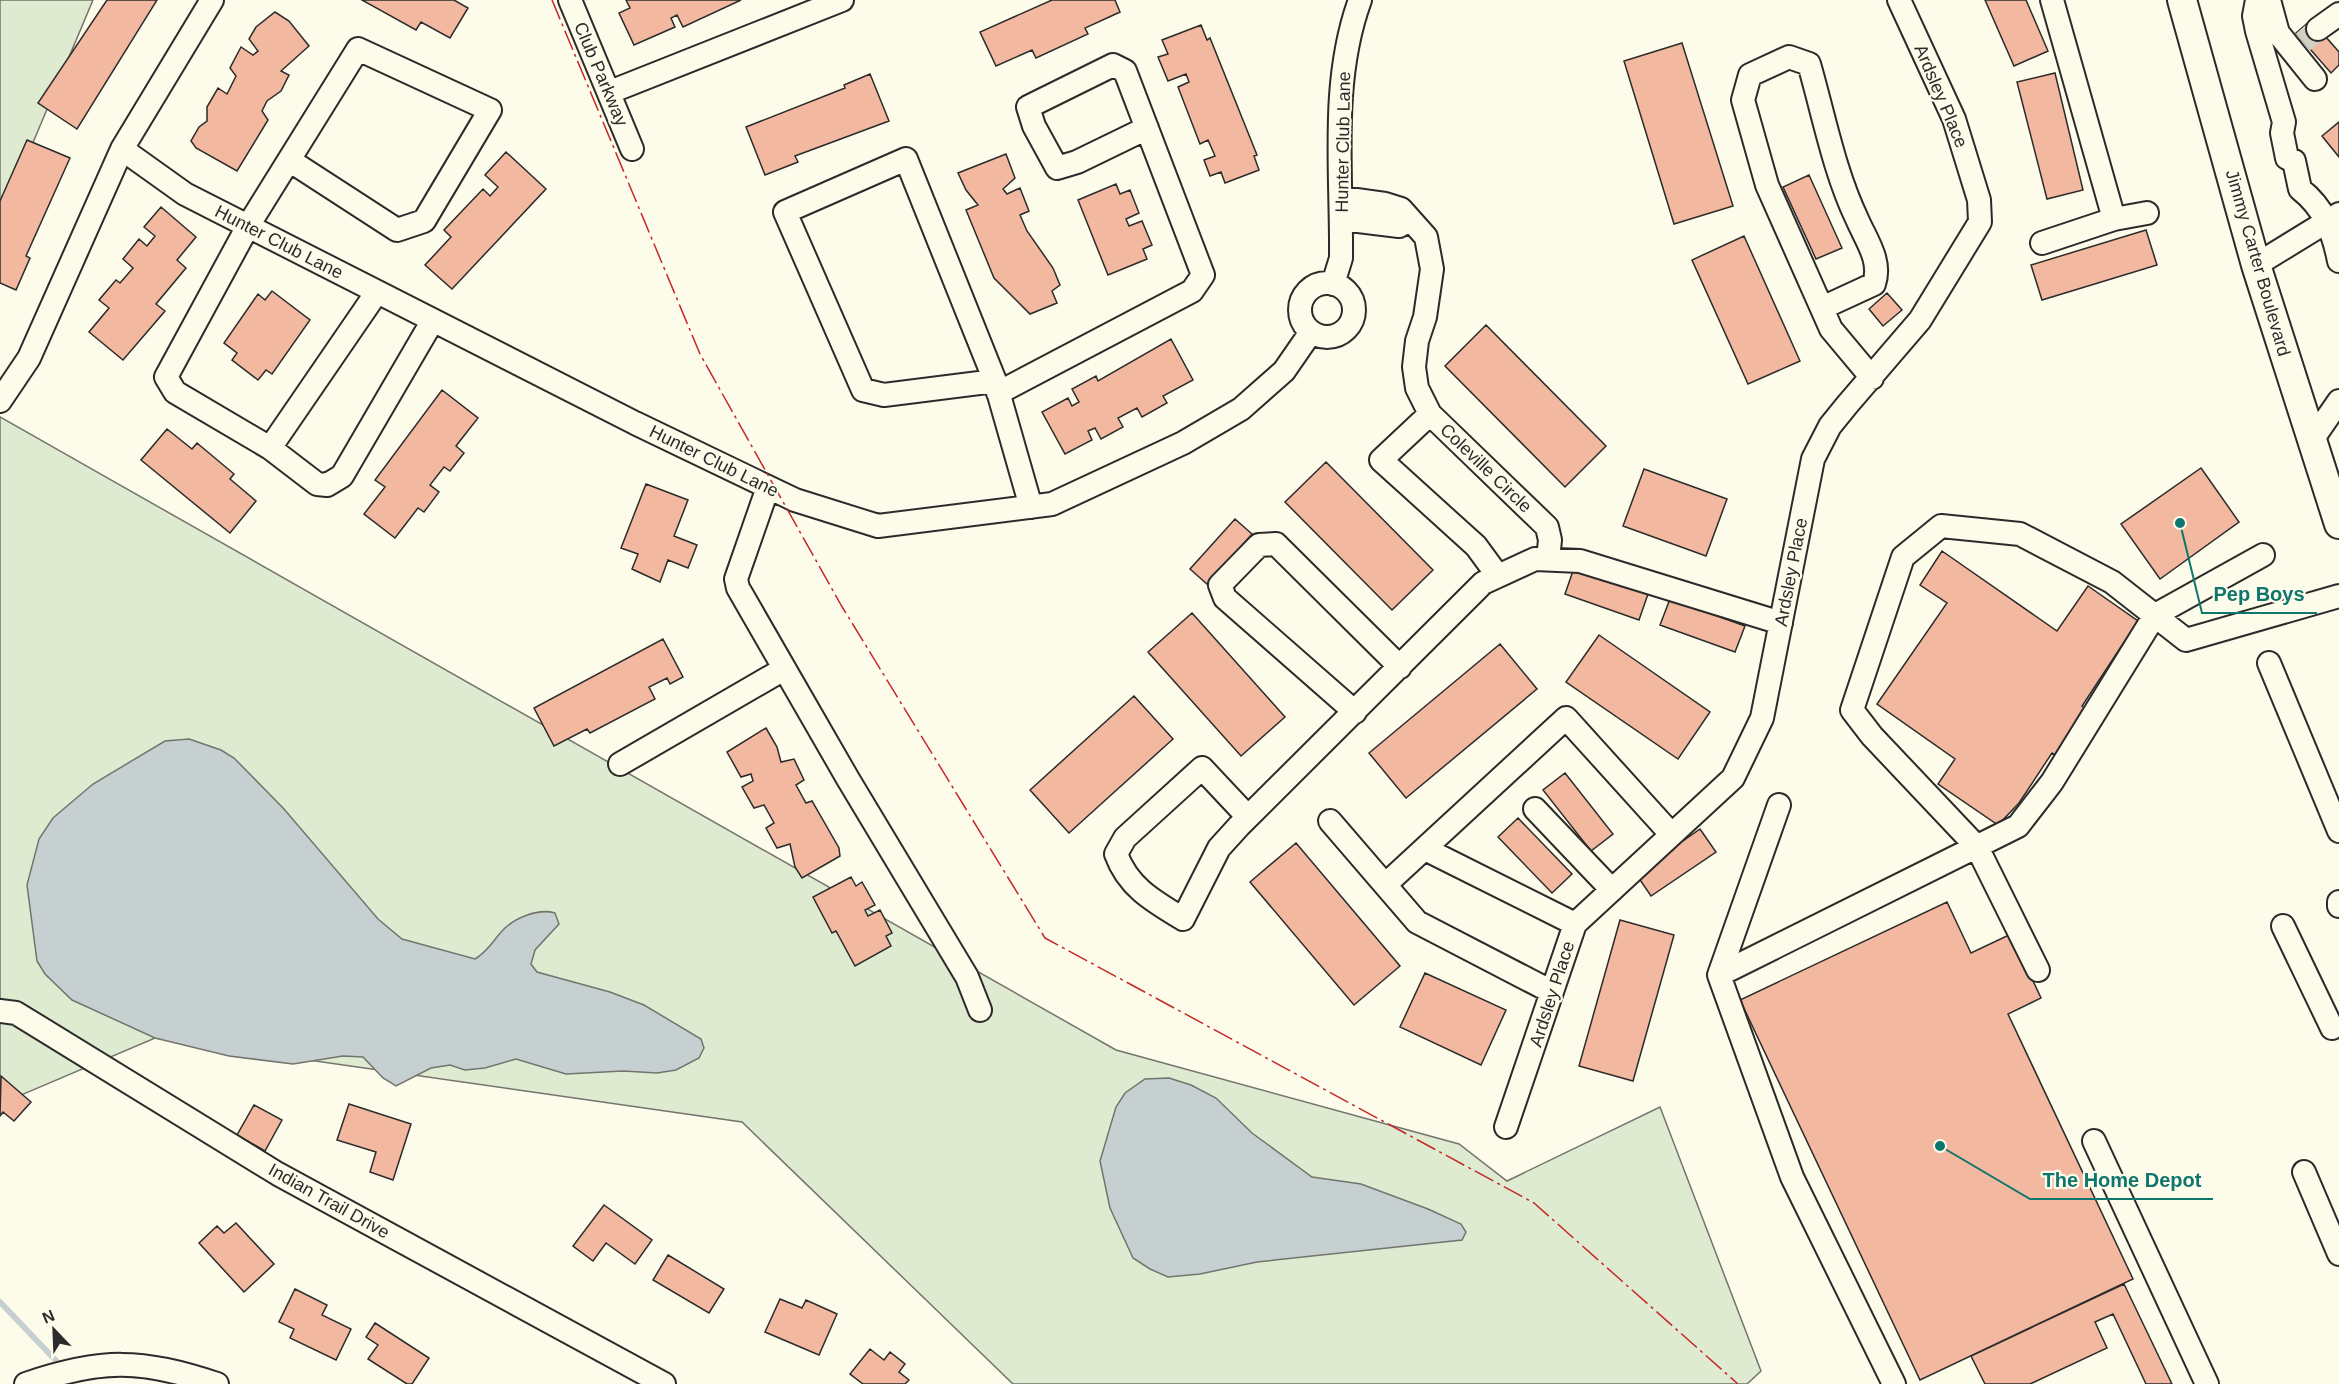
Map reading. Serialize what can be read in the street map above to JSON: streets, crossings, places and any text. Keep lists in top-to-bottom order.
{
  "streets": {
    "main road": ["Jimmy Carter Boulevard"],
    "street": [
      "Club Parkway",
      "Ardsley Place",
      "Hunter Club Lane",
      "Coleville Circle",
      "Indian Trail Drive"
    ]
  },
  "crossings": [
    ["Hunter Club Lane", "Coleville Circle"]
  ],
  "places": ["Pep Boys", "The Home Depot"],
  "north": "top left"
}
